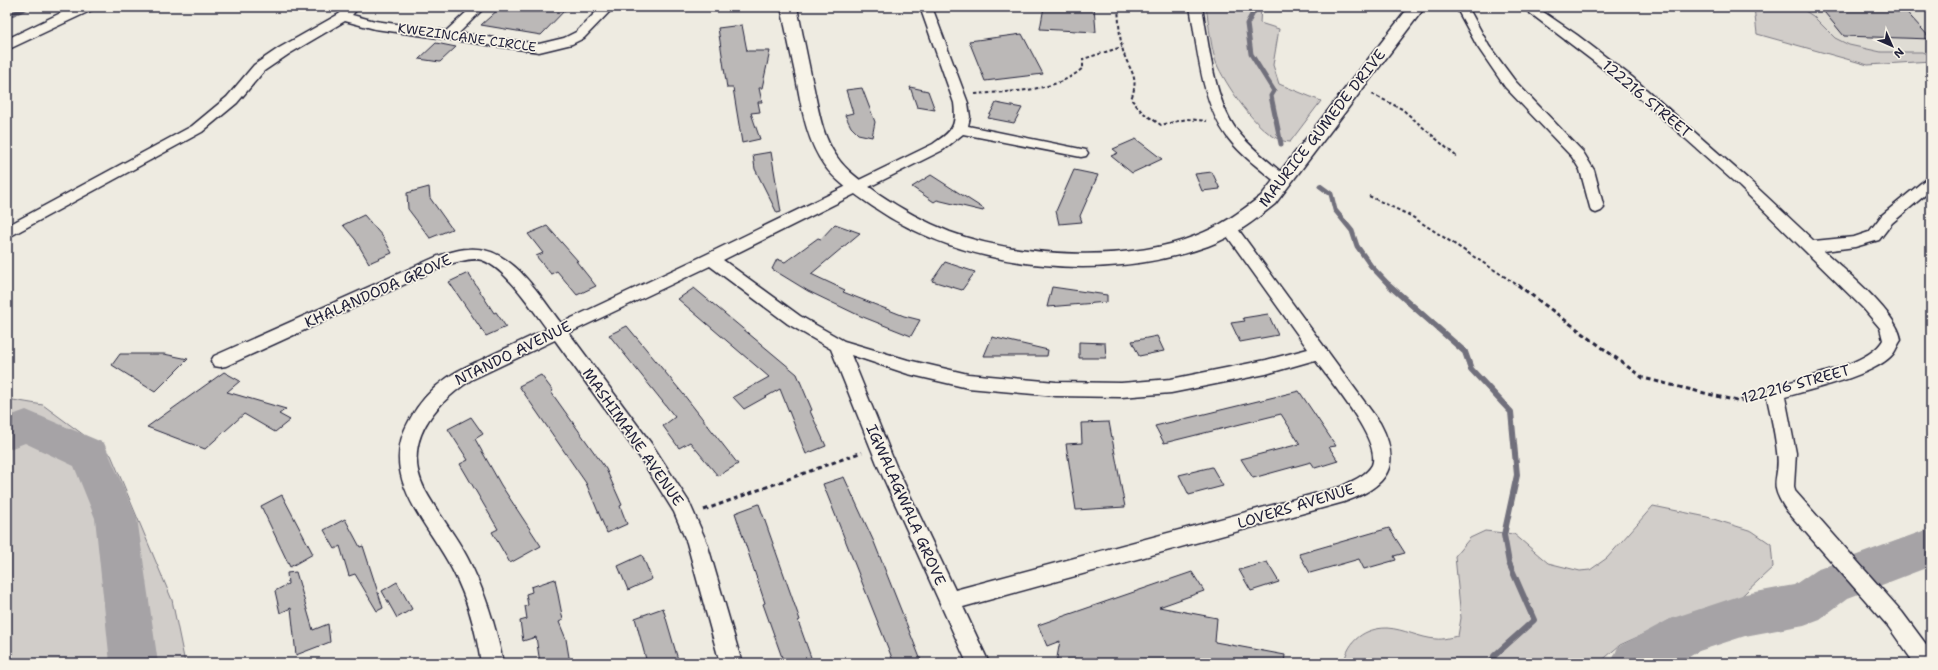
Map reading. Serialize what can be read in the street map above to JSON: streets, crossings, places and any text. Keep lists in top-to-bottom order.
{
  "streets": {
    "street": [
      "KWEZINCANE CIRCLE",
      "122216 STREET",
      "MAURICE GUMEDE DRIVE",
      "KHALANDODA GROVE",
      "NTANDO AVENUE",
      "MASHIMANE AVENUE",
      "IGWALAGWALA GROVE",
      "LOVERS AVENUE"
    ]
  },
  "crossings": [
    ["MAURICE GUMEDE DRIVE", "NTANDO AVENUE"],
    ["MAURICE GUMEDE DRIVE", "LOVERS AVENUE"],
    ["KHALANDODA GROVE", "NTANDO AVENUE"],
    ["KHALANDODA GROVE", "MASHIMANE AVENUE"],
    ["NTANDO AVENUE", "MASHIMANE AVENUE"],
    ["IGWALAGWALA GROVE", "LOVERS AVENUE"]
  ],
  "north": "bottom right"
}
